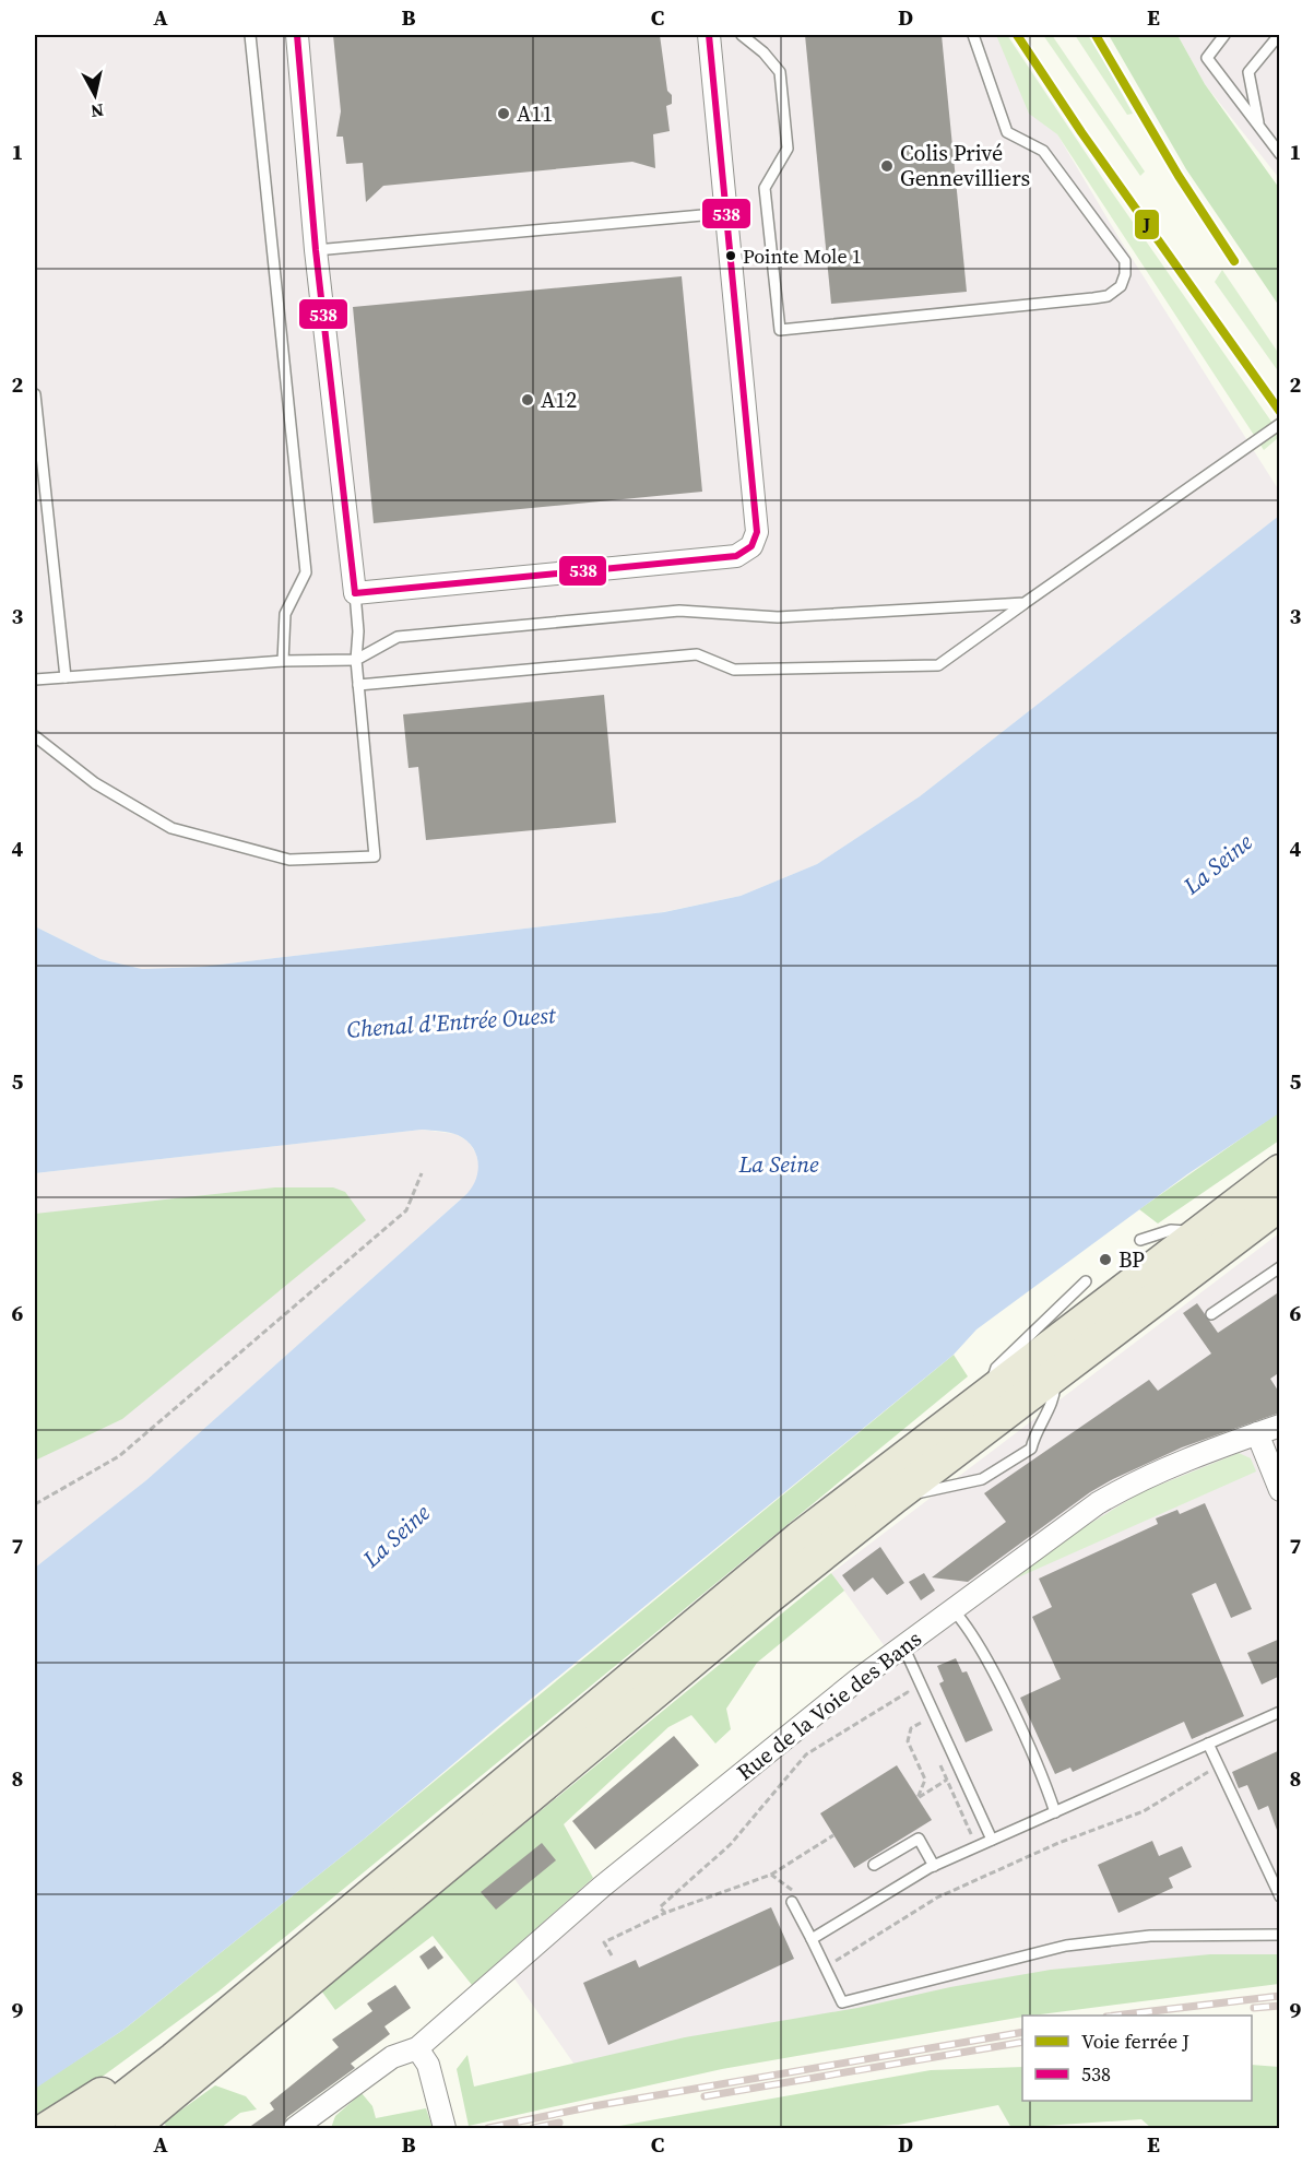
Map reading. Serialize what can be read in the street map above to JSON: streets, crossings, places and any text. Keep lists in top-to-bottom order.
{
  "streets": {
    "street": ["Rue de la Voie des Bans"]
  },
  "water": ["La Seine", "Chenal d'Entrée Ouest"],
  "places": [
    "A11",
    "Colis Privé Gennevilliers",
    "Pointe Mole 1",
    "A12",
    "BP"
  ],
  "lines": ["rail line J", "transit line 538"],
  "legend": ["Voie ferrée J", "538"],
  "north": "bottom",
  "grid": {
    "columns": [
      "A",
      "B",
      "C",
      "D",
      "E"
    ],
    "rows": [
      "1",
      "2",
      "3",
      "4",
      "5",
      "6",
      "7",
      "8",
      "9"
    ]
  }
}
